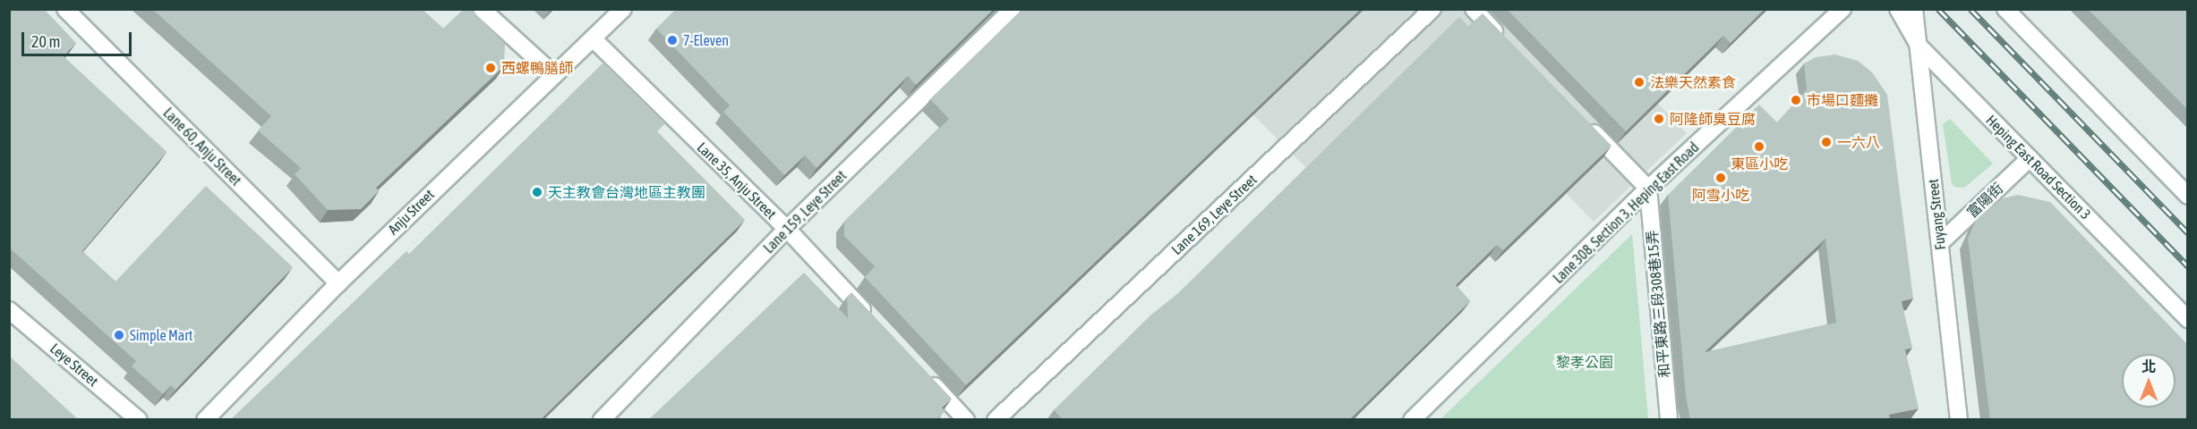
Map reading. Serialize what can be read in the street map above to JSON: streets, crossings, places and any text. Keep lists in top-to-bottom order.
{
  "streets": {
    "street": [
      "Lane 60, Anju Street",
      "Heping East Road Section 3",
      "Lane 35, Anju Street",
      "富陽街",
      "Anju Street",
      "Lane 159, Leye Street",
      "Lane 308, Section 3, Heping East Road",
      "Lane 169, Leye Street",
      "Fuyang Street",
      "和平東路三段308巷15弄",
      "Leye Street"
    ]
  },
  "crossings": [
    ["Lane 60, Anju Street", "Anju Street"],
    ["Heping East Road Section 3", "富陽街"],
    ["Heping East Road Section 3", "Fuyang Street"],
    ["Lane 35, Anju Street", "Anju Street"],
    ["Lane 35, Anju Street", "Lane 159, Leye Street"],
    ["富陽街", "Fuyang Street"],
    ["Lane 308, Section 3, Heping East Road", "和平東路三段308巷15弄"]
  ],
  "parks": ["黎孝公園"],
  "places": [
    "7-Eleven",
    "西螺鴨膳師",
    "法樂天然素食",
    "市場口麵攤",
    "阿隆師臭豆腐",
    "一六八",
    "東區小吃",
    "阿雪小吃",
    "天主教會台灣地區主教團",
    "Simple Mart"
  ],
  "scale_bar": "20 m",
  "north": "top"
}
